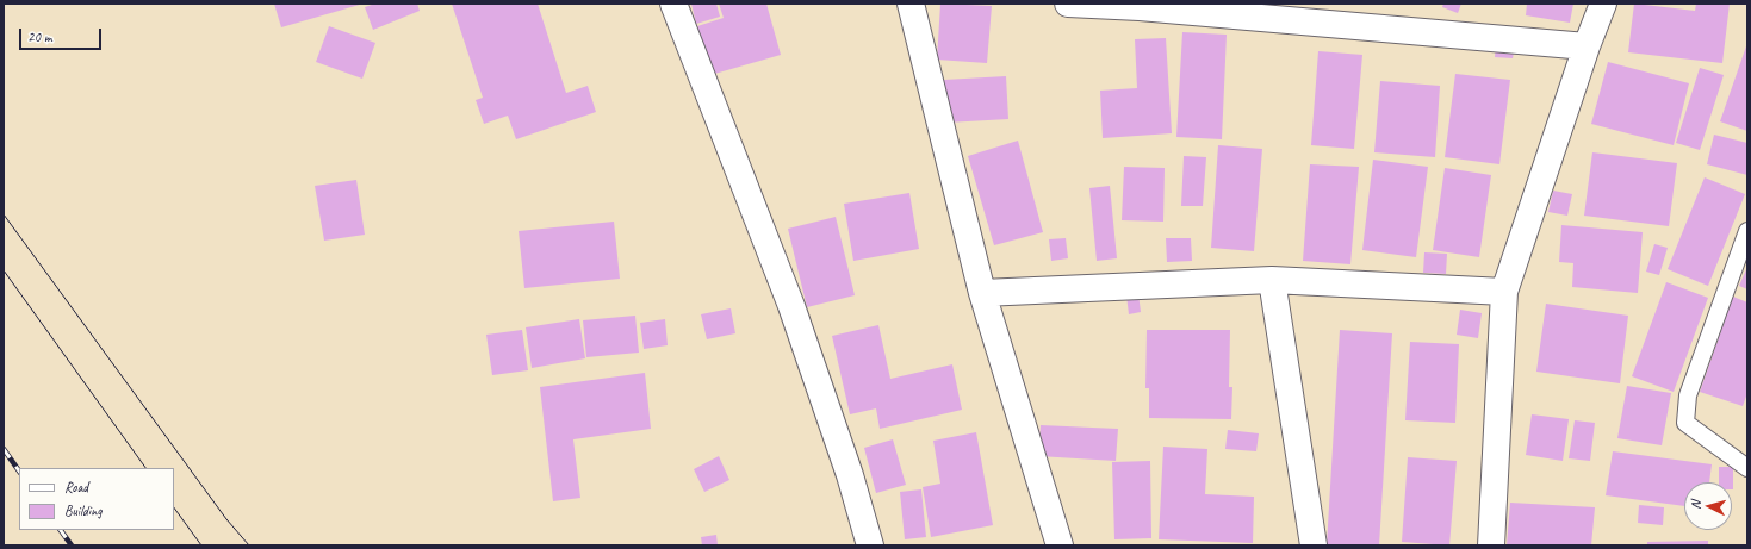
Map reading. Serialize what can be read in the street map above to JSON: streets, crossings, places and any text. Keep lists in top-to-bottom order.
{
  "legend": ["Road", "Building"],
  "scale_bar": "20 m",
  "north": "left"
}
